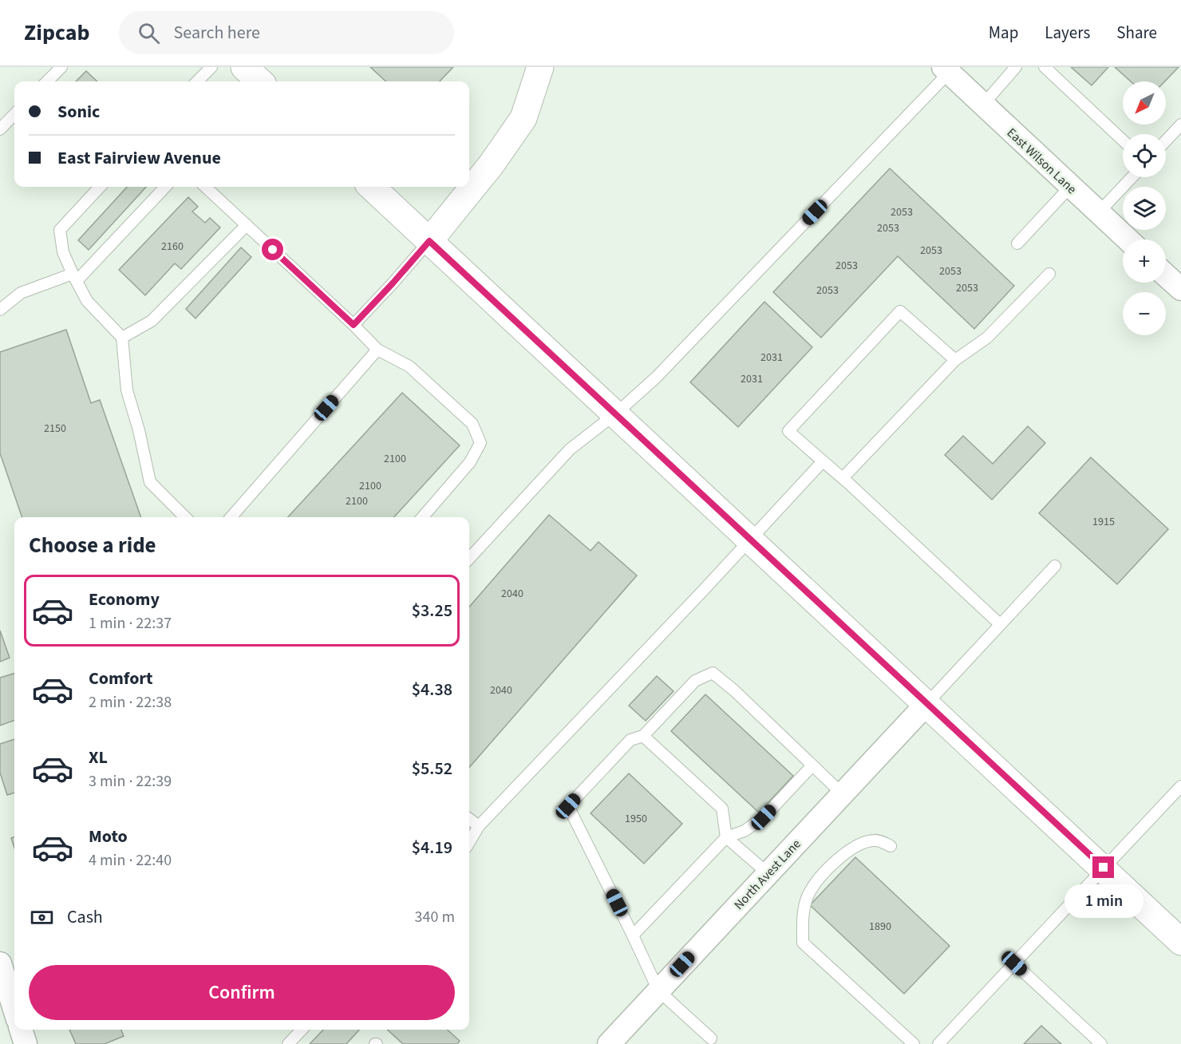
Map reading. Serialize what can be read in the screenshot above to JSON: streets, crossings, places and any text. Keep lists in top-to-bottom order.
{
  "streets": {
    "street": ["East Wilson Lane", "North Avest Lane"]
  },
  "house_numbers": [
    "2053",
    "2053",
    "2160",
    "2053",
    "2053",
    "2053",
    "2053",
    "2053",
    "2031",
    "2031",
    "2150",
    "2100",
    "2100",
    "2100",
    "1915",
    "2040",
    "2040",
    "1950",
    "1890"
  ],
  "north": "bottom left",
  "page": {
    "header": "Zipcab",
    "search": "Search here",
    "nav": ["Map", "Layers", "Share"],
    "map_buttons": ["+", "−"],
    "banner": ["Sonic", "East Fairview Avenue"],
    "heading": "Choose a ride",
    "list": [
      {
        "name": "Economy",
        "note": "1 min · 22:37",
        "value": "$3.25"
      },
      {
        "name": "Comfort",
        "note": "2 min · 22:38",
        "value": "$4.38"
      },
      {
        "name": "XL",
        "note": "3 min · 22:39",
        "value": "$5.52"
      },
      {
        "name": "Moto",
        "note": "4 min · 22:40",
        "value": "$4.19"
      }
    ],
    "bubble": "1 min",
    "pay": ["Cash", "340 m"],
    "buttons": "Confirm"
  }
}
